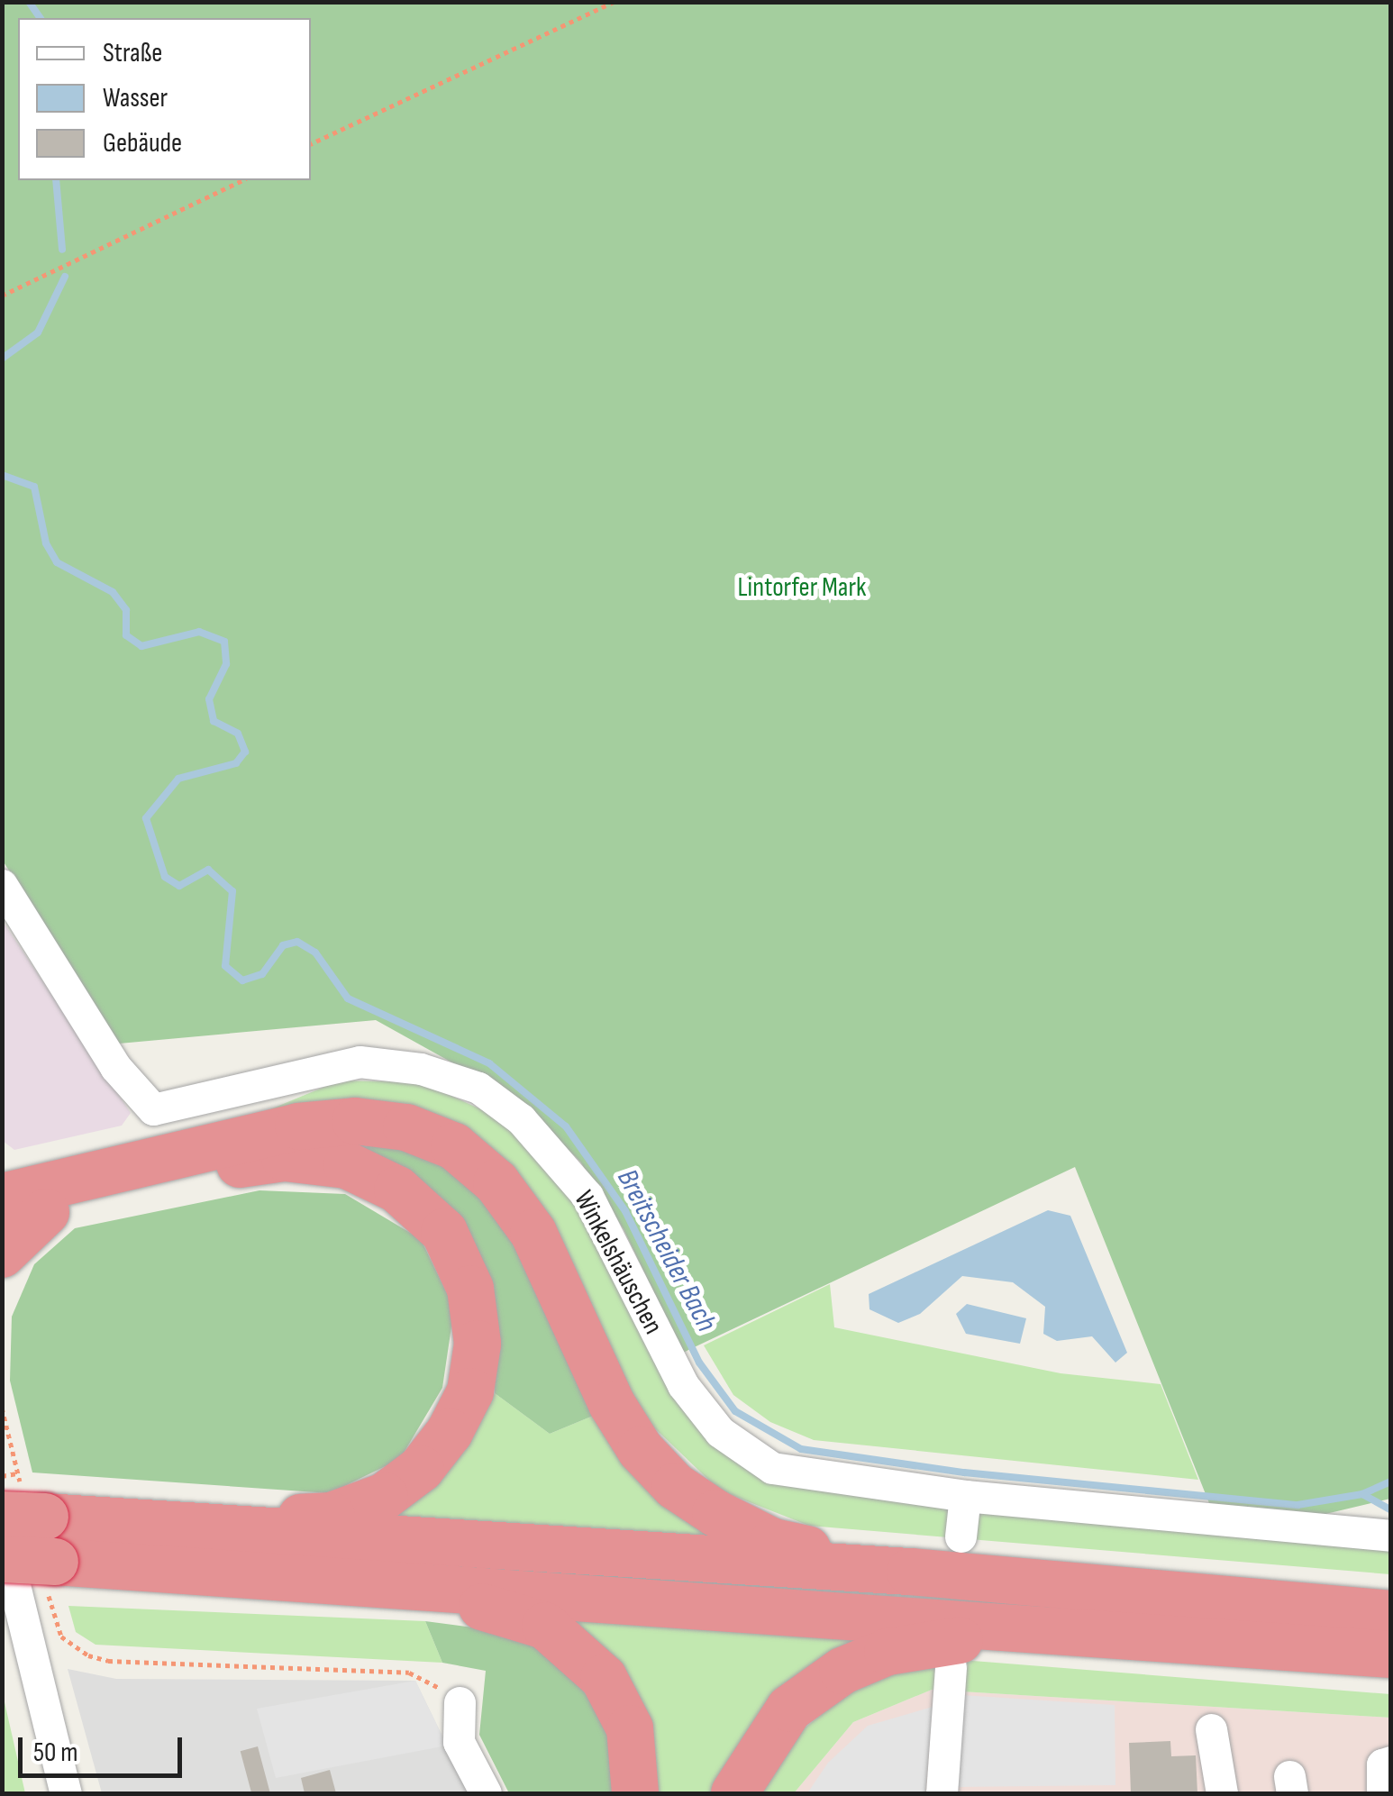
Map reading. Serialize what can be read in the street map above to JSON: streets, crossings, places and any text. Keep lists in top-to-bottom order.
{
  "streets": {
    "street": ["Winkelshäuschen"]
  },
  "water": ["Breitscheider Bach"],
  "parks": ["Lintorfer Mark"],
  "legend": ["Straße", "Wasser", "Gebäude"],
  "scale_bar": "50 m"
}
